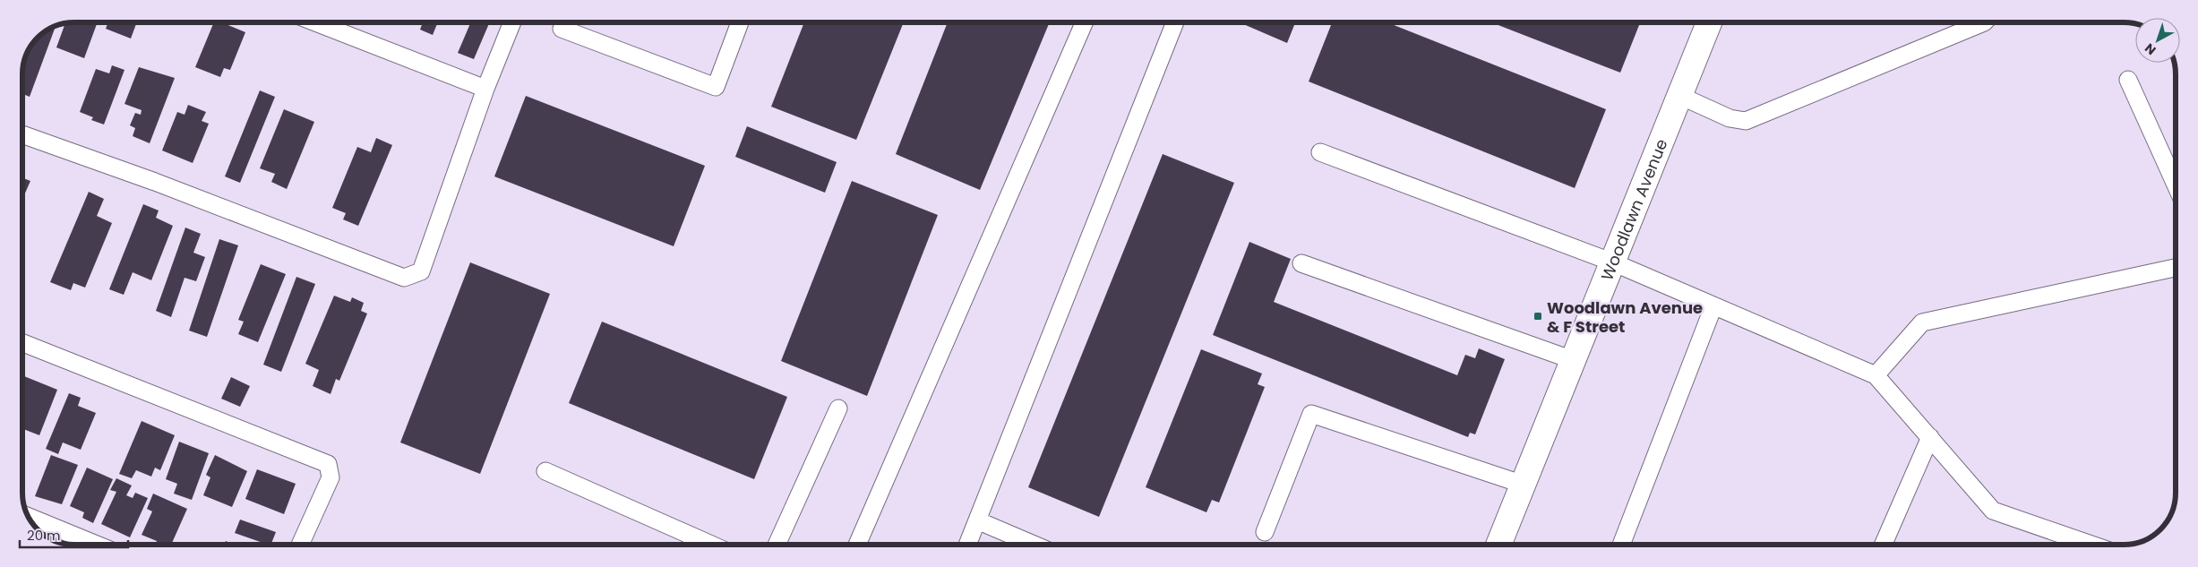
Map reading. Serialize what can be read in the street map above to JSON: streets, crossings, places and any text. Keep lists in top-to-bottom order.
{
  "streets": {
    "street": ["Woodlawn Avenue"]
  },
  "places": {
    "transit": ["Woodlawn Avenue & F Street"]
  },
  "scale_bar": "20 m",
  "north": "bottom left"
}
